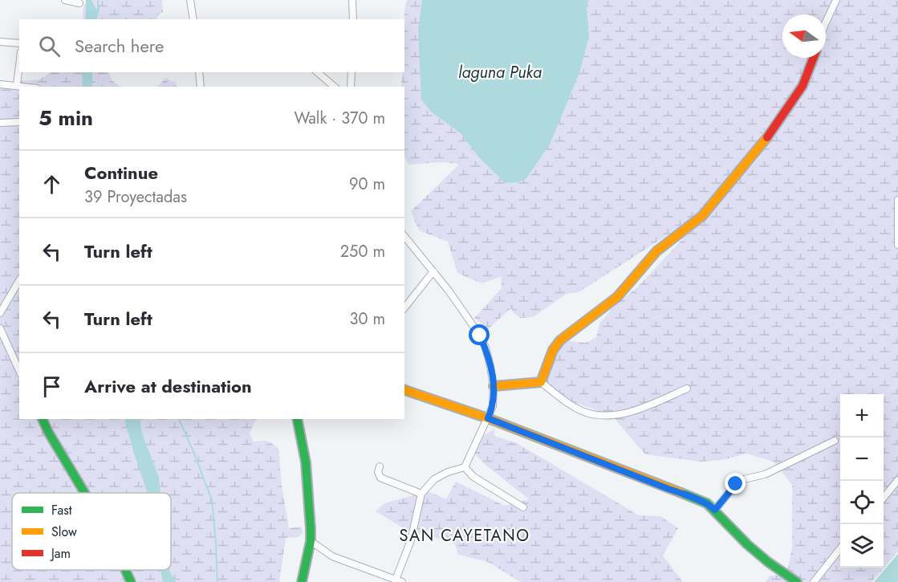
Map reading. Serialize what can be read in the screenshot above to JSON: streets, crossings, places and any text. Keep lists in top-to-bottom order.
{
  "districts": ["SAN CAYETANO"],
  "water": ["laguna Puka"],
  "legend": ["Fast", "Slow", "Jam"],
  "north": "left",
  "page": {
    "search": "Search here",
    "heading": ["5 min", "Walk · 370 m"],
    "list": [
      ["Continue", "39 Proyectadas", "90 m"],
      ["Turn left", "250 m"],
      ["Turn left", "30 m"],
      "Arrive at destination"
    ],
    "map_buttons": ["+", "−"]
  }
}
